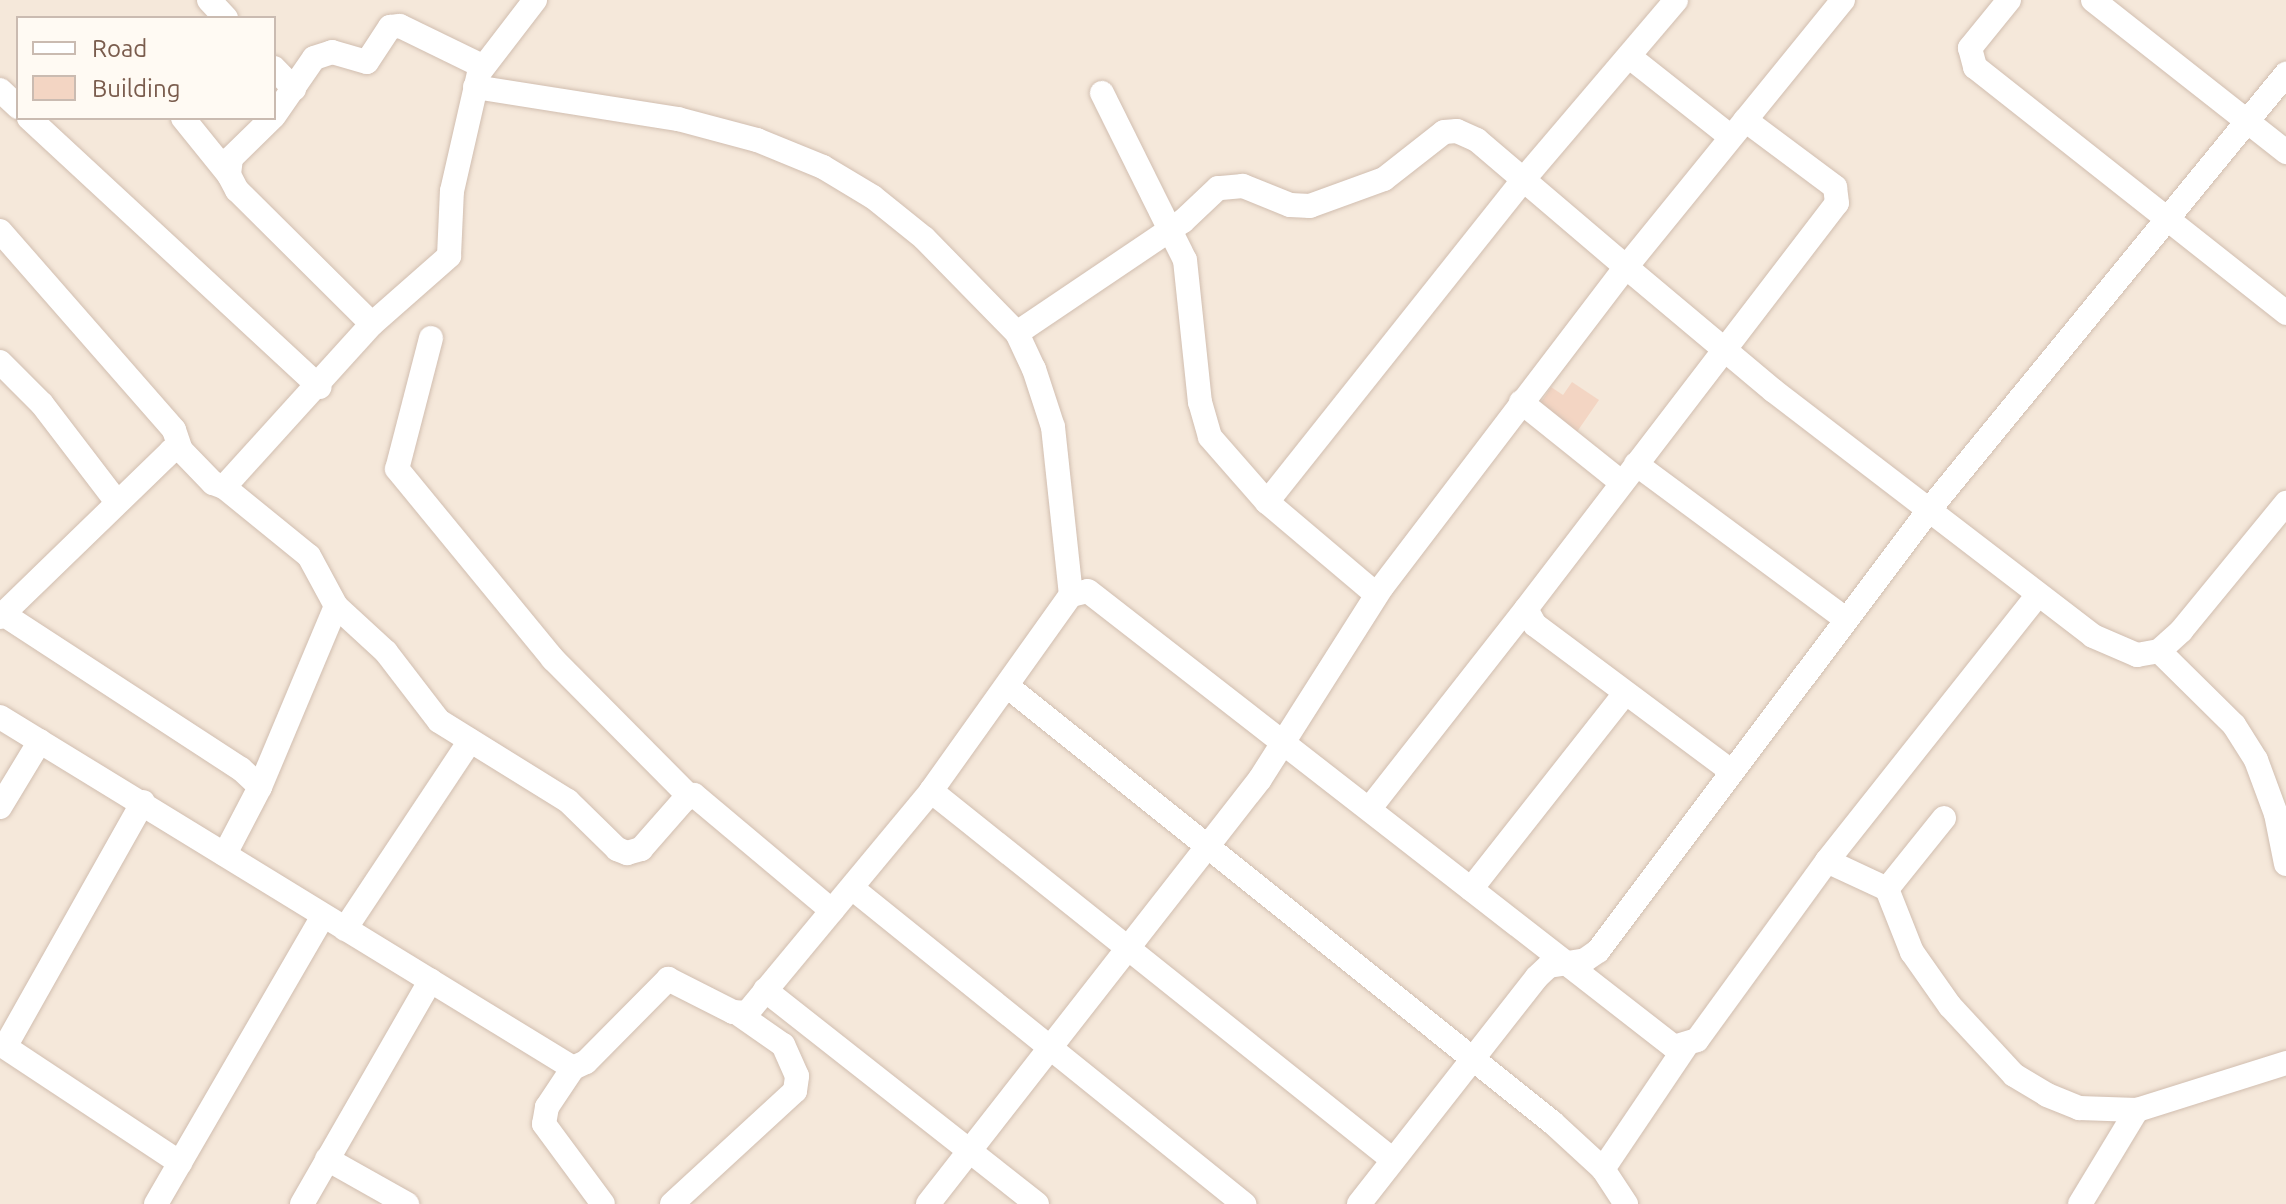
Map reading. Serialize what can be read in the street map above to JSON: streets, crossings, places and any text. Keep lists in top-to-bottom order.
{
  "legend": ["Road", "Building"]
}
